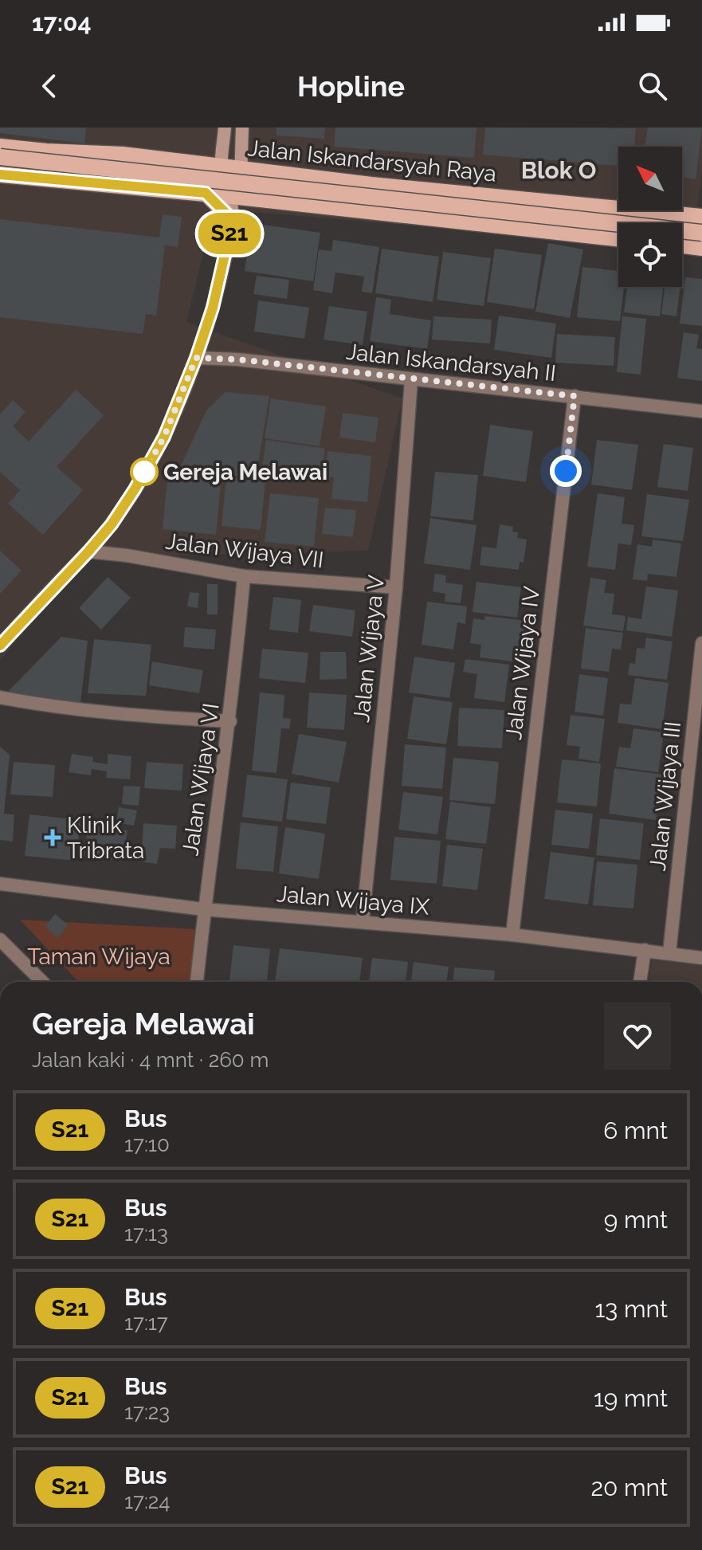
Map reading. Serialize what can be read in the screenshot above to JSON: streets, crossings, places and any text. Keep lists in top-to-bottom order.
{
  "streets": {
    "main road": ["Jalan Iskandarsyah Raya"],
    "street": [
      "Jalan Iskandarsyah II",
      "Jalan Wijaya VII",
      "Jalan Wijaya V",
      "Jalan Wijaya IV",
      "Jalan Wijaya VI",
      "Jalan Wijaya III",
      "Jalan Wijaya IX"
    ]
  },
  "crossings": [
    ["Jalan Iskandarsyah II", "Jalan Wijaya V"],
    ["Jalan Iskandarsyah II", "Jalan Wijaya IV"],
    ["Jalan Wijaya VII", "Jalan Wijaya V"],
    ["Jalan Wijaya VII", "Jalan Wijaya VI"],
    ["Jalan Wijaya V", "Jalan Wijaya IX"],
    ["Jalan Wijaya IV", "Jalan Wijaya IX"],
    ["Jalan Wijaya VI", "Jalan Wijaya IX"],
    ["Jalan Wijaya III", "Jalan Wijaya IX"]
  ],
  "districts": ["Blok O"],
  "parks": ["Taman Wijaya"],
  "places": {
    "other": ["Gereja Melawai"],
    "health": ["Klinik Tribrata"]
  },
  "lines": ["bus line S21"],
  "north": "top left",
  "page": {
    "status": "17:04",
    "header": "Hopline",
    "on_map": "S21",
    "heading": ["Gereja Melawai", "Jalan kaki · 4 mnt · 260 m"],
    "list": [
      {
        "mark": "S21",
        "name": "Bus",
        "note": "17:10",
        "value": "6 mnt"
      },
      {
        "mark": "S21",
        "name": "Bus",
        "note": "17:13",
        "value": "9 mnt"
      },
      {
        "mark": "S21",
        "name": "Bus",
        "note": "17:17",
        "value": "13 mnt"
      },
      {
        "mark": "S21",
        "name": "Bus",
        "note": "17:23",
        "value": "19 mnt"
      },
      {
        "mark": "S21",
        "name": "Bus",
        "note": "17:24",
        "value": "20 mnt"
      }
    ]
  }
}
